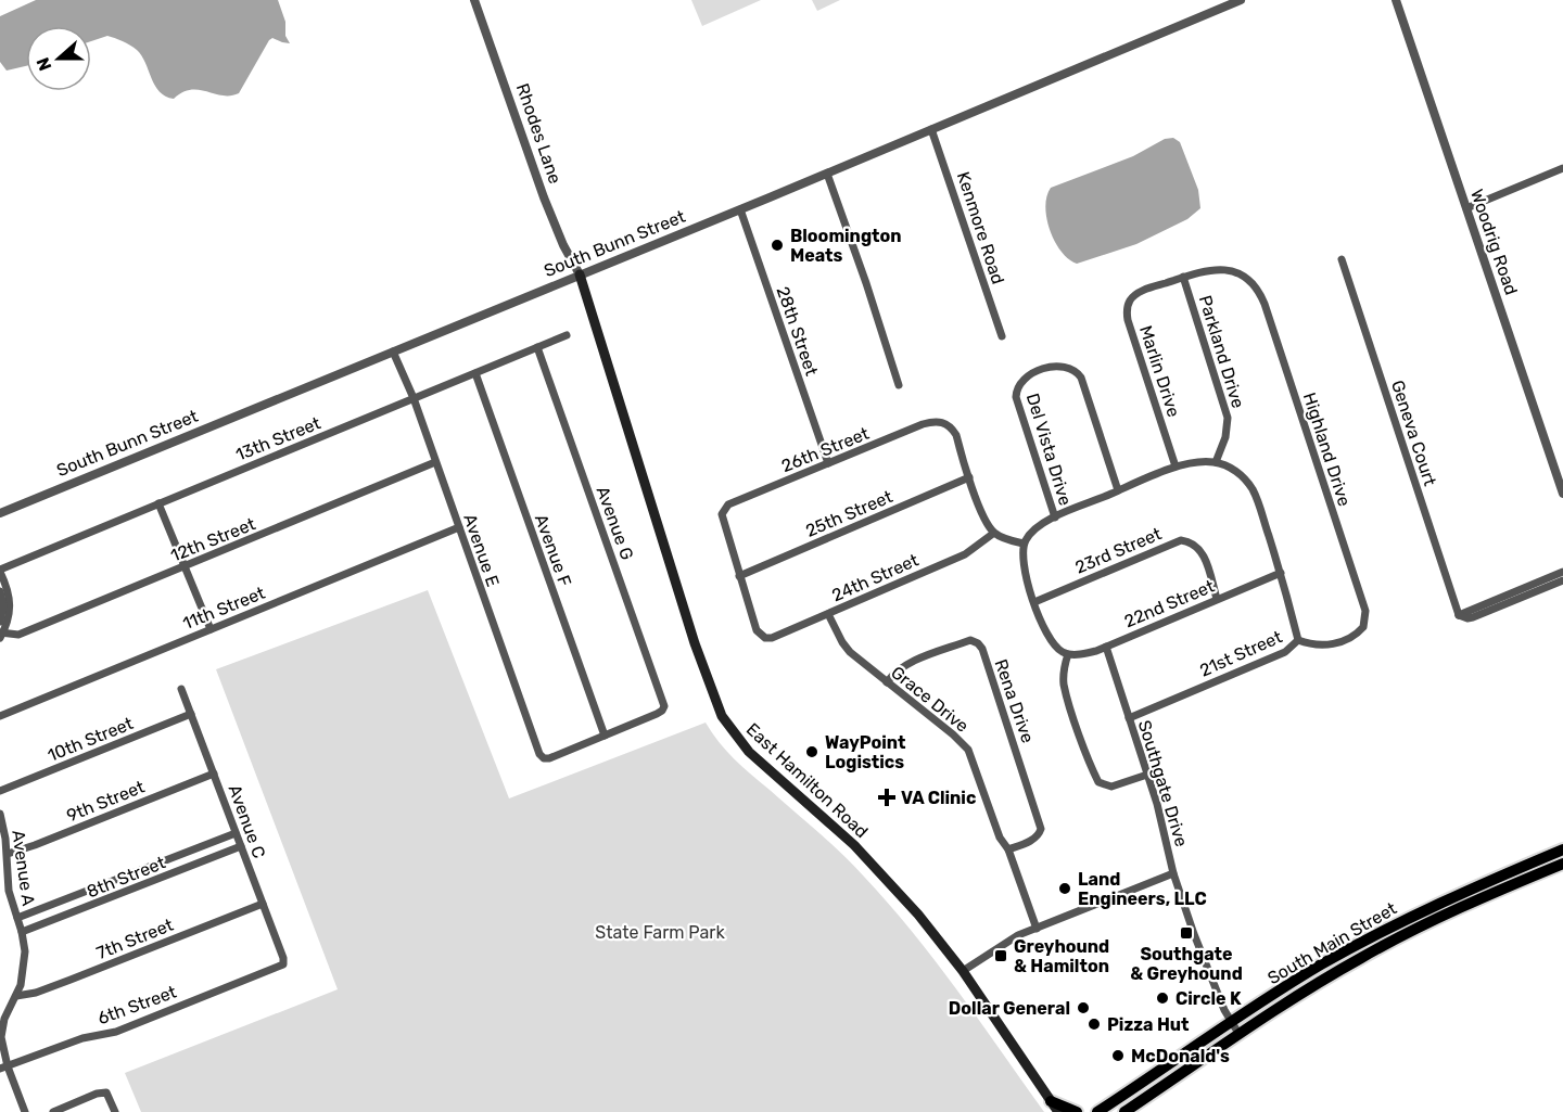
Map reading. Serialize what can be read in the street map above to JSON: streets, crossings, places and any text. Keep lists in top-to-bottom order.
{
  "streets": {
    "highway": ["South Main Street"],
    "main road": ["East Hamilton Road"],
    "street": [
      "Rhodes Lane",
      "Kenmore Road",
      "Woodrig Road",
      "South Bunn Street",
      "28th Street",
      "Parkland Drive",
      "Marlin Drive",
      "Geneva Court",
      "13th Street",
      "26th Street",
      "Del Vista Drive",
      "Highland Drive",
      "25th Street",
      "Avenue G",
      "12th Street",
      "Avenue E",
      "Avenue F",
      "23rd Street",
      "24th Street",
      "22nd Street",
      "11th Street",
      "21st Street",
      "Grace Drive",
      "Rena Drive",
      "10th Street",
      "Southgate Drive",
      "9th Street",
      "Avenue C",
      "Avenue A",
      "8th Street",
      "7th Street",
      "6th Street"
    ]
  },
  "crossings": [
    ["Rhodes Lane", "South Bunn Street"],
    ["Rhodes Lane", "East Hamilton Road"],
    ["Kenmore Road", "South Bunn Street"],
    ["South Bunn Street", "28th Street"],
    ["South Bunn Street", "Avenue E"],
    ["South Bunn Street", "East Hamilton Road"],
    ["28th Street", "26th Street"],
    ["Parkland Drive", "Marlin Drive"],
    ["Marlin Drive", "Highland Drive"],
    ["13th Street", "Avenue G"],
    ["13th Street", "Avenue E"],
    ["13th Street", "Avenue F"],
    ["26th Street", "25th Street"],
    ["26th Street", "24th Street"],
    ["Highland Drive", "21st Street"],
    ["25th Street", "24th Street"],
    ["Avenue G", "Avenue E"],
    ["Avenue G", "Avenue F"],
    ["12th Street", "Avenue E"],
    ["Avenue E", "Avenue F"],
    ["Avenue E", "11th Street"],
    ["23rd Street", "22nd Street"],
    ["24th Street", "Grace Drive"],
    ["22nd Street", "Southgate Drive"],
    ["21st Street", "Southgate Drive"],
    ["Grace Drive", "Rena Drive"],
    ["10th Street", "Avenue C"],
    ["Southgate Drive", "South Main Street"],
    ["9th Street", "Avenue C"],
    ["9th Street", "Avenue A"],
    ["Avenue C", "8th Street"],
    ["Avenue C", "7th Street"],
    ["Avenue C", "6th Street"],
    ["Avenue A", "8th Street"],
    ["Avenue A", "7th Street"],
    ["Avenue A", "6th Street"]
  ],
  "parks": ["State Farm Park"],
  "places": {
    "other": [
      "Bloomington Meats",
      "WayPoint Logistics",
      "Land Engineers, LLC",
      "Circle K",
      "Dollar General",
      "Pizza Hut",
      "McDonald's"
    ],
    "health": ["VA Clinic"],
    "transit": ["Southgate & Greyhound", "Greyhound & Hamilton"]
  },
  "north": "left"
}
